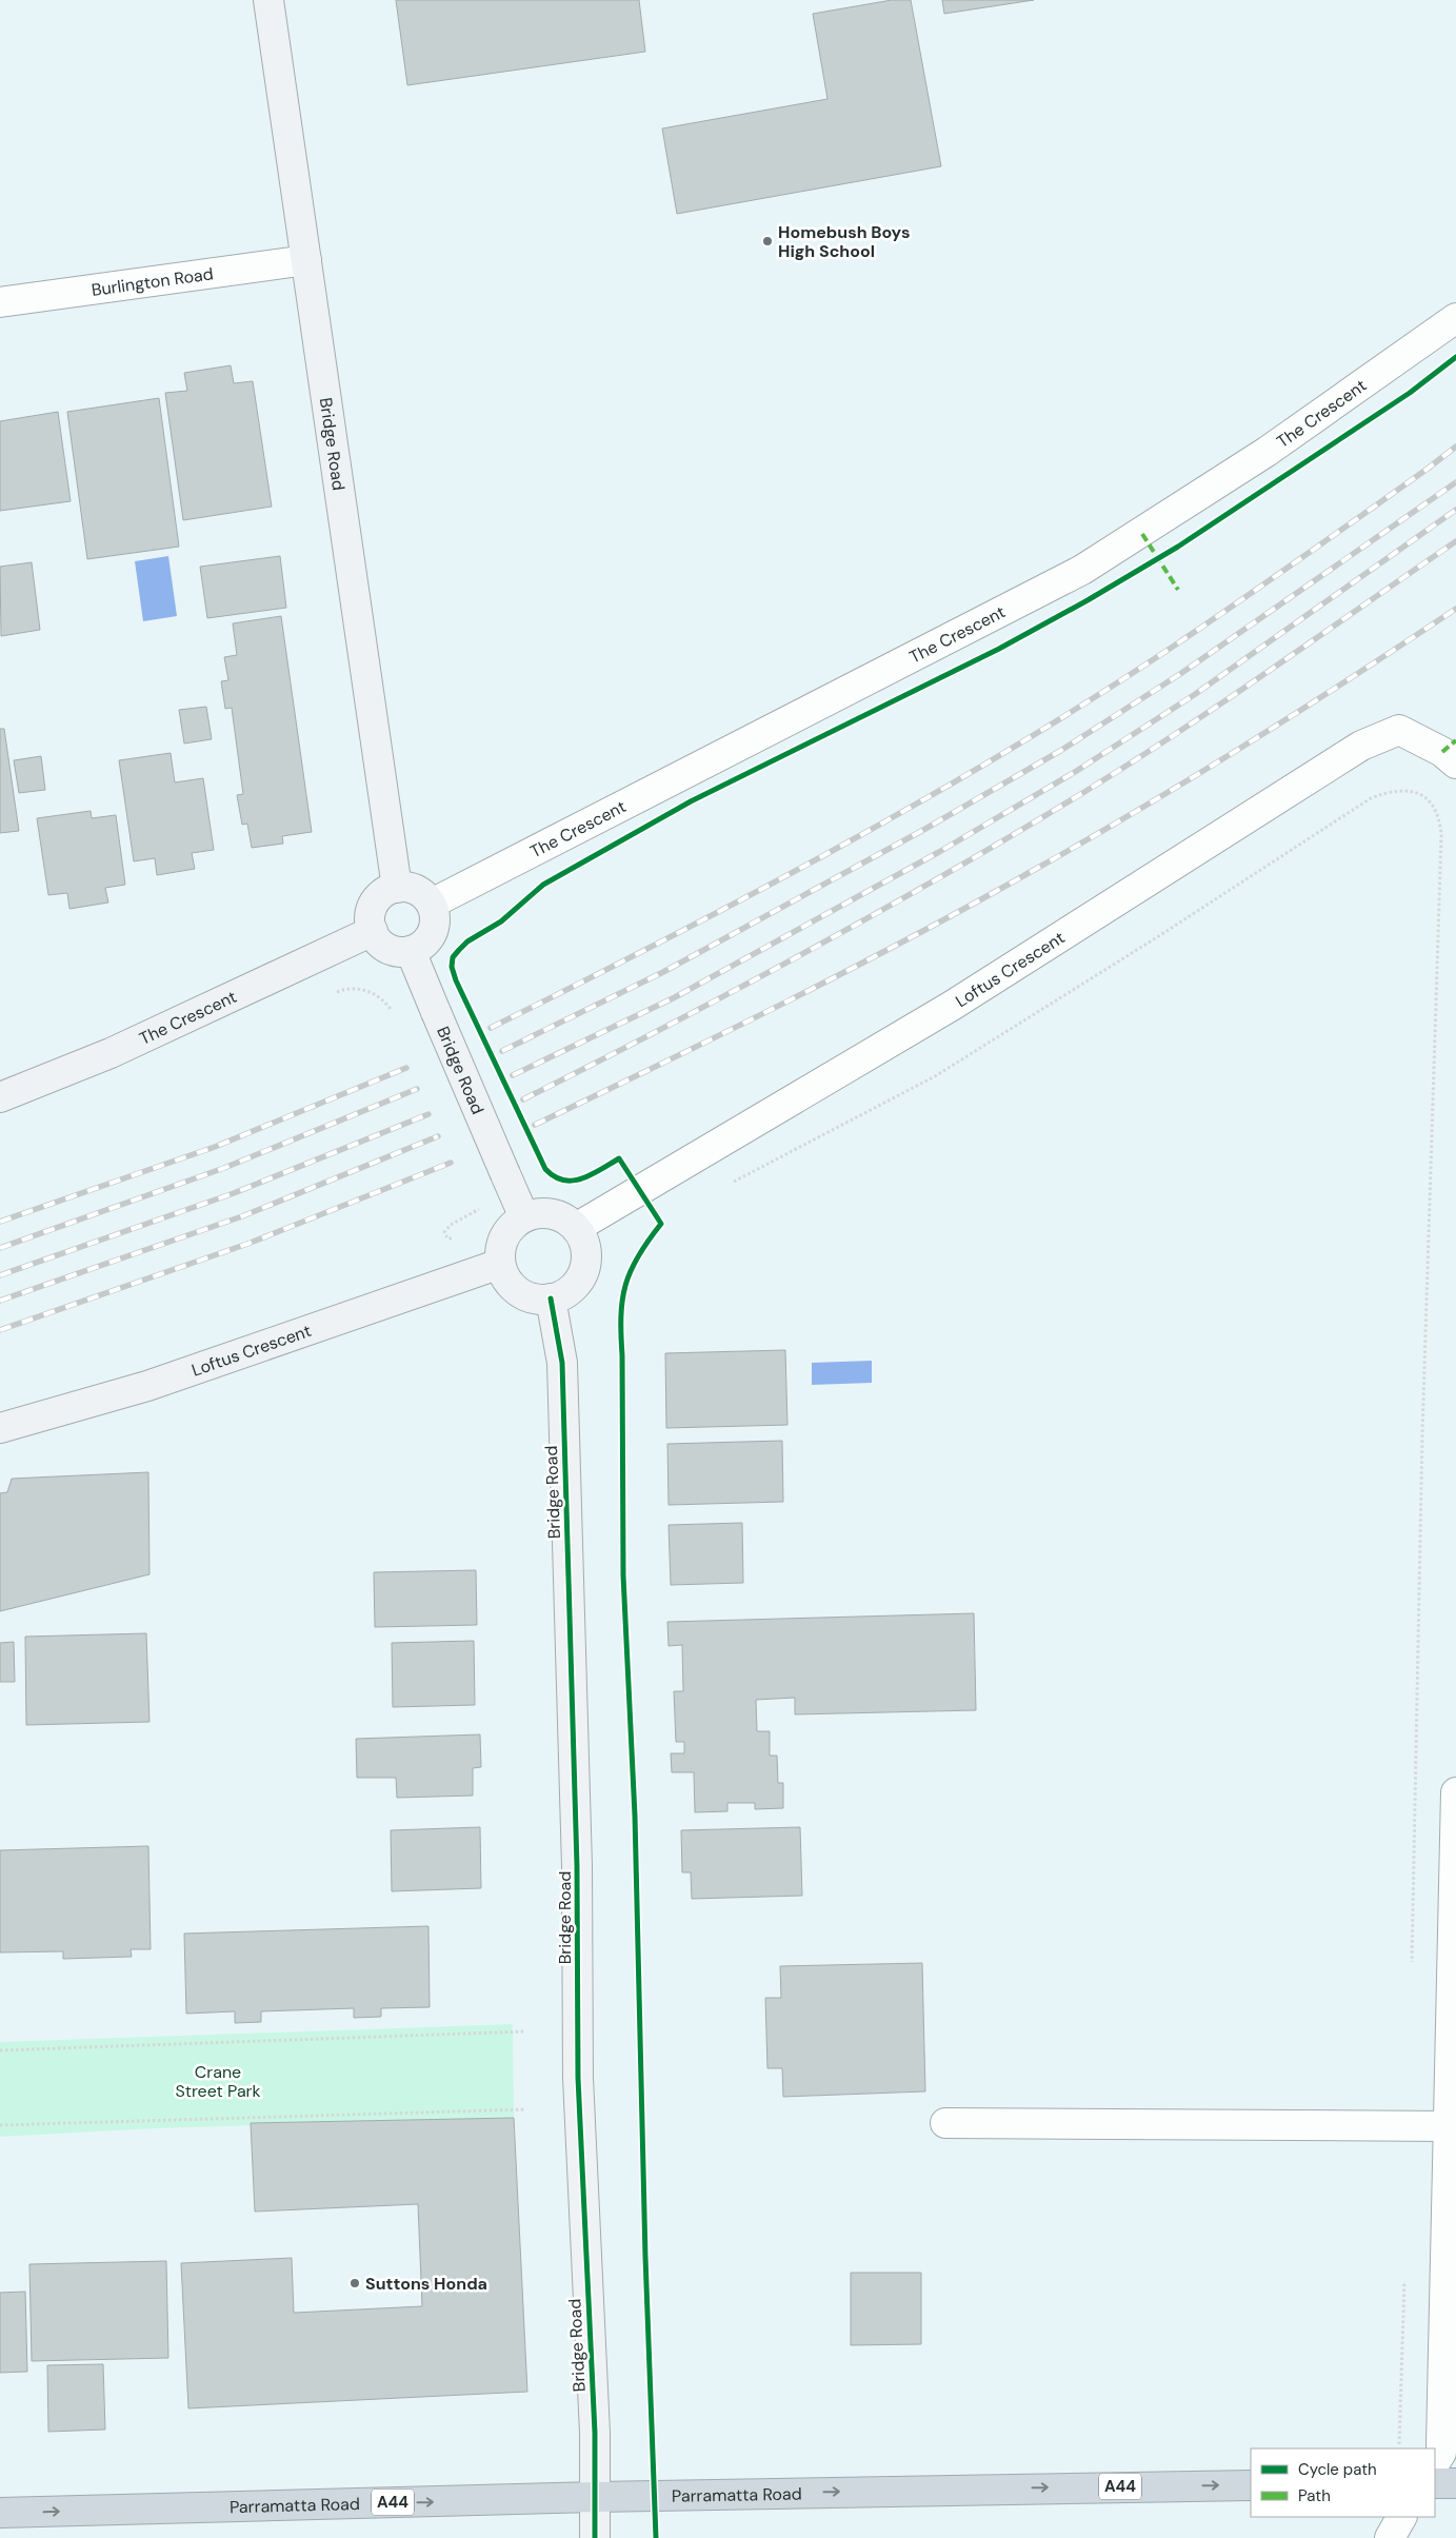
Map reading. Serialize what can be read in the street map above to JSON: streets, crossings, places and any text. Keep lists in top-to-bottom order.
{
  "streets": {
    "highway": ["A44", "Parramatta Road"],
    "street": [
      "Burlington Road",
      "The Crescent",
      "Bridge Road",
      "Loftus Crescent"
    ]
  },
  "crossings": [
    ["Burlington Road", "Bridge Road"],
    ["The Crescent", "Bridge Road"],
    ["Bridge Road", "Loftus Crescent"],
    ["Bridge Road", "Parramatta Road"]
  ],
  "one_way": ["Parramatta Road"],
  "parks": ["Crane Street Park"],
  "places": ["Homebush Boys High School", "Suttons Honda"],
  "legend": ["Cycle path", "Path"]
}
